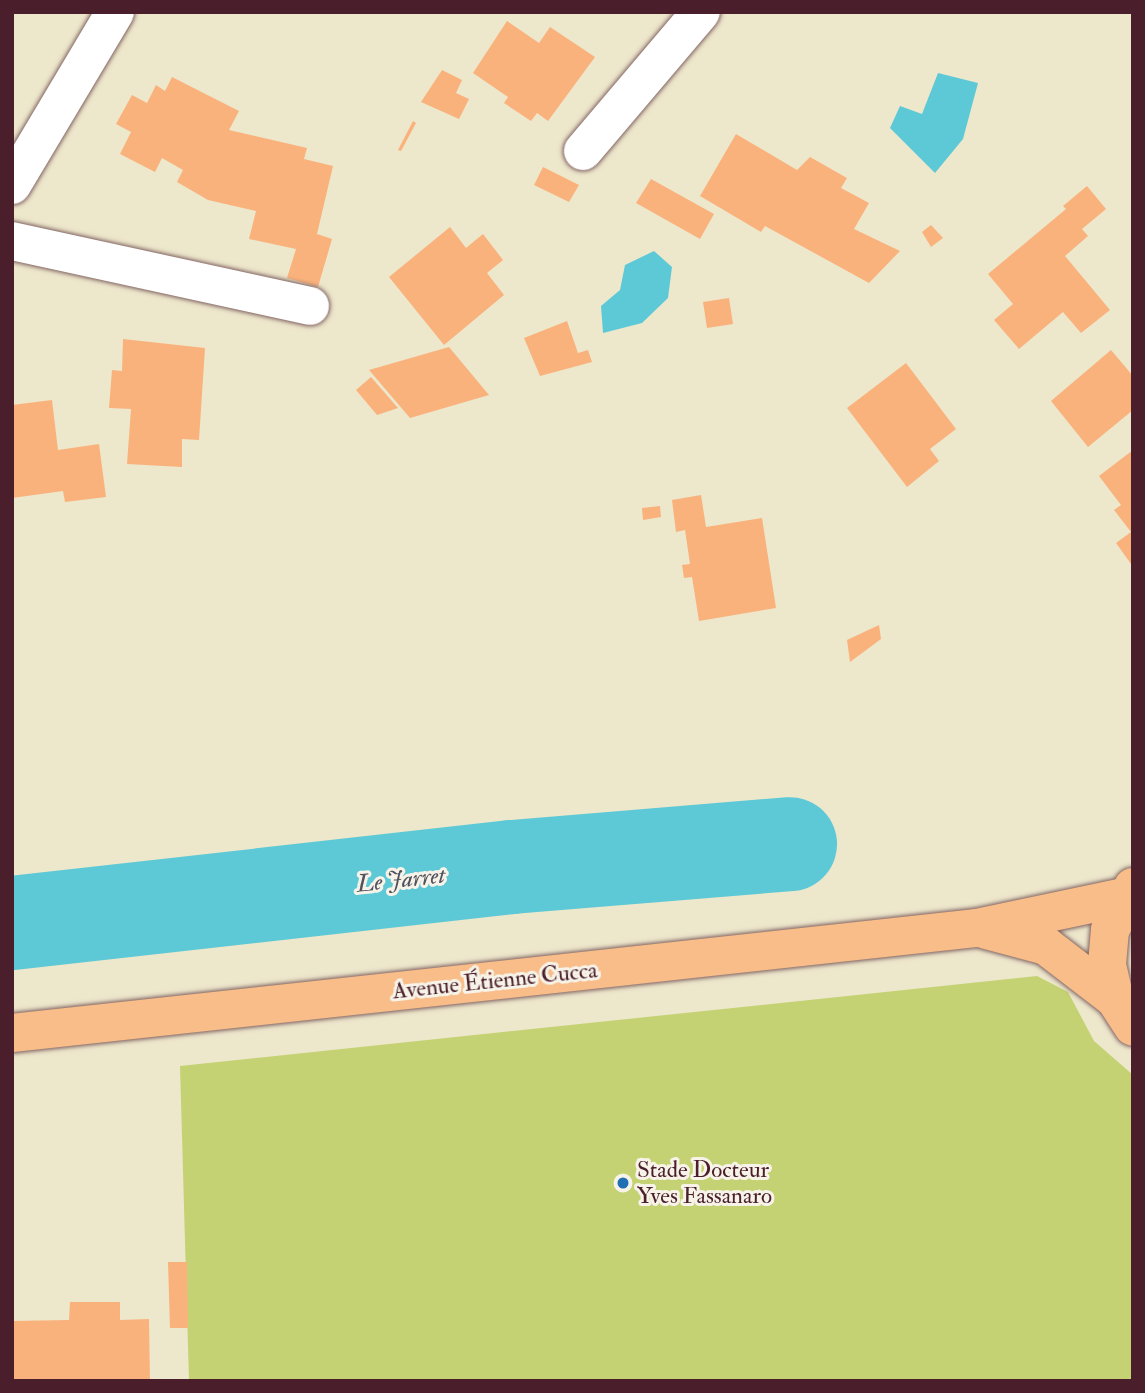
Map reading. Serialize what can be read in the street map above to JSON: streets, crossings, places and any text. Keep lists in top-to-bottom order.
{
  "streets": {
    "main road": ["Avenue Étienne Cucca"]
  },
  "water": ["Le Jarret"],
  "places": ["Stade Docteur Yves Fassanaro"]
}
